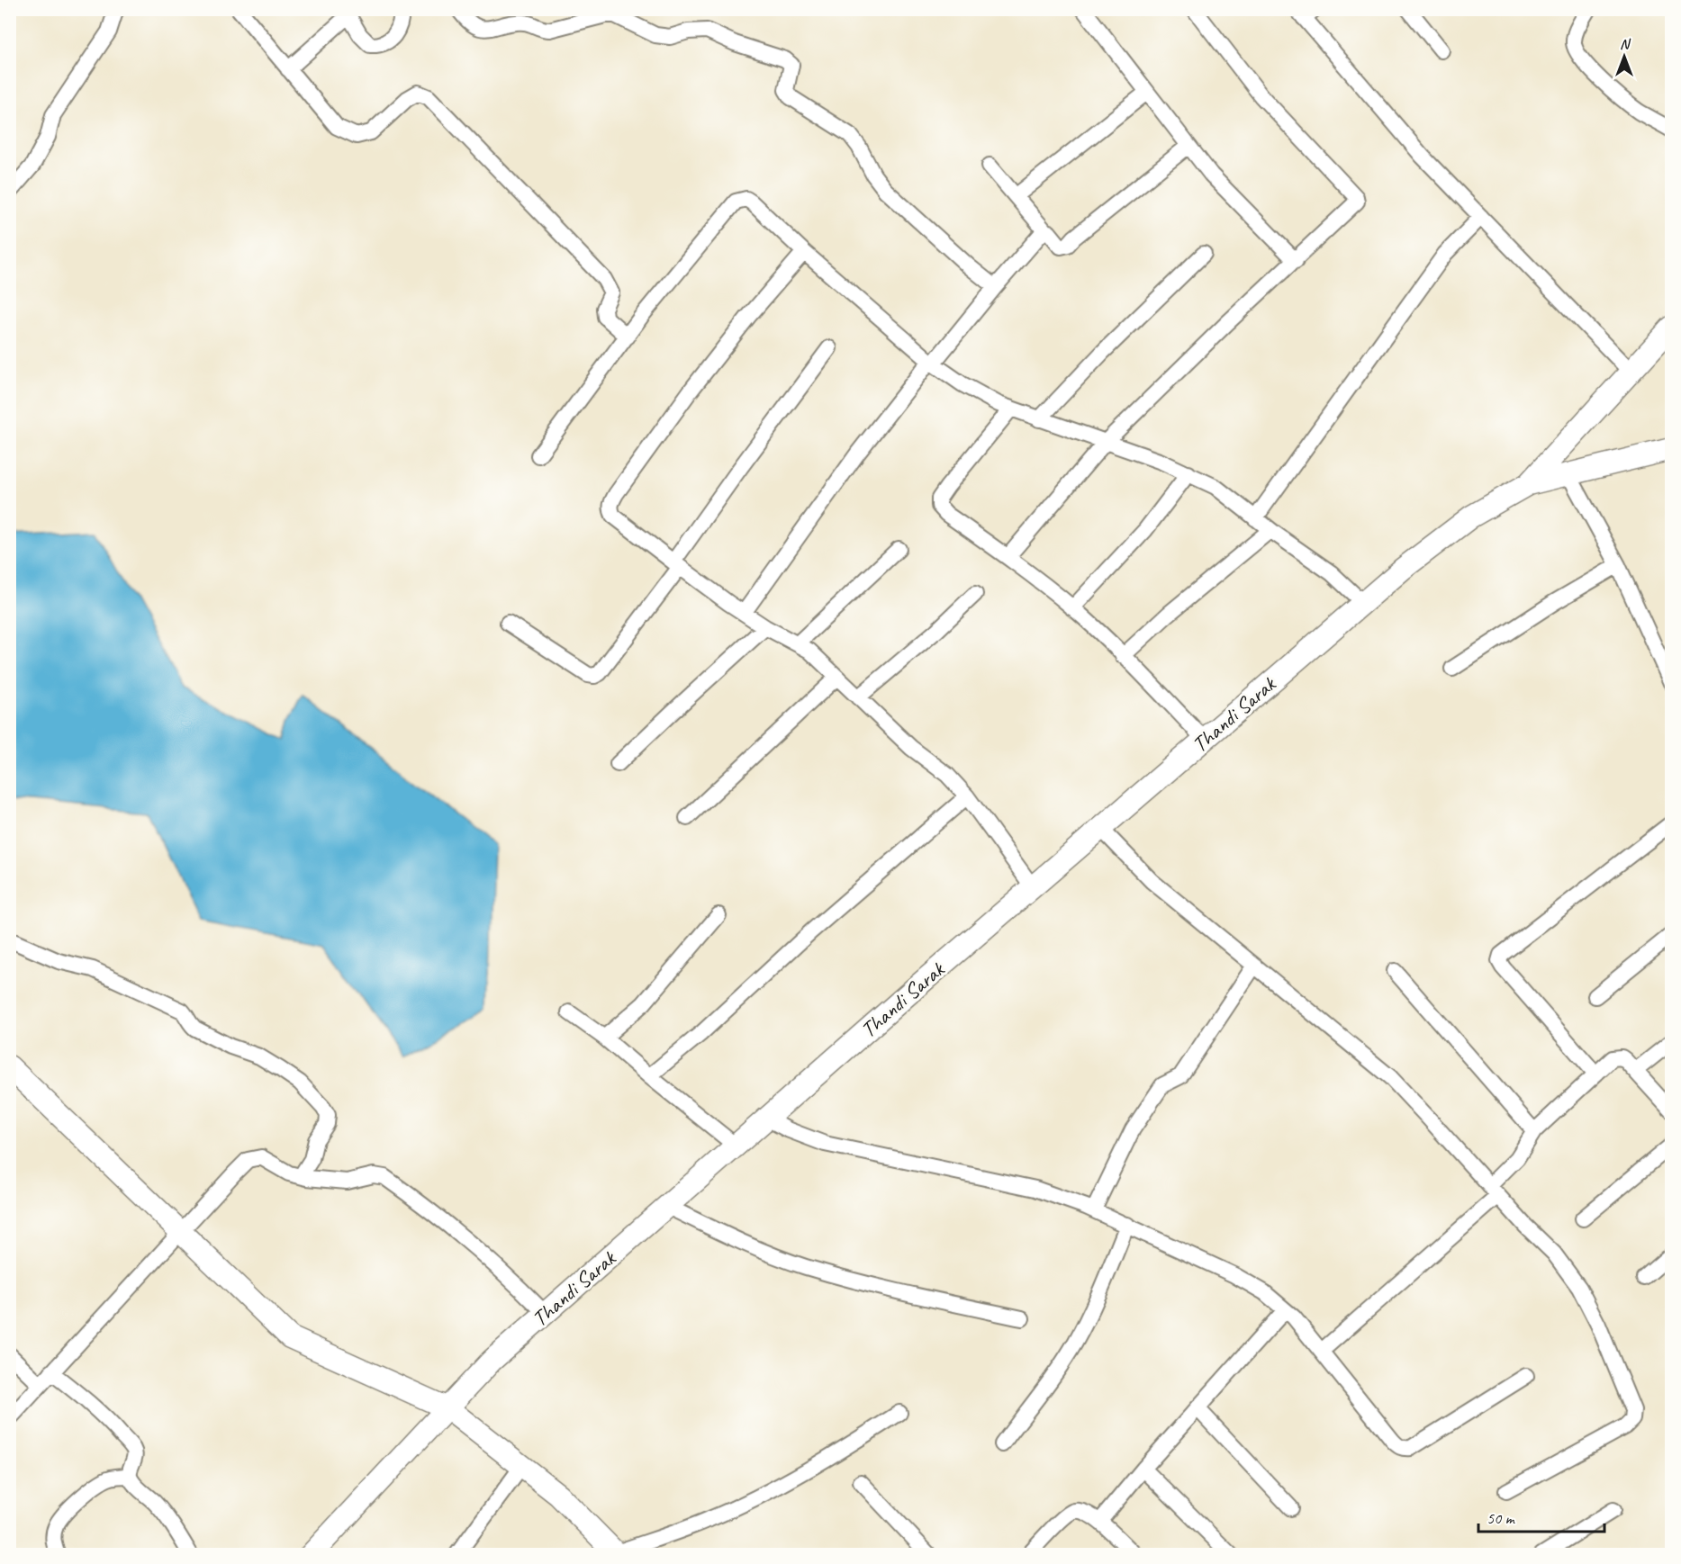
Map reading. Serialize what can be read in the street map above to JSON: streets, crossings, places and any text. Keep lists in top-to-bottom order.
{
  "streets": {
    "main road": ["Thandi Sarak"]
  },
  "scale_bar": "50 m",
  "north": "top"
}
